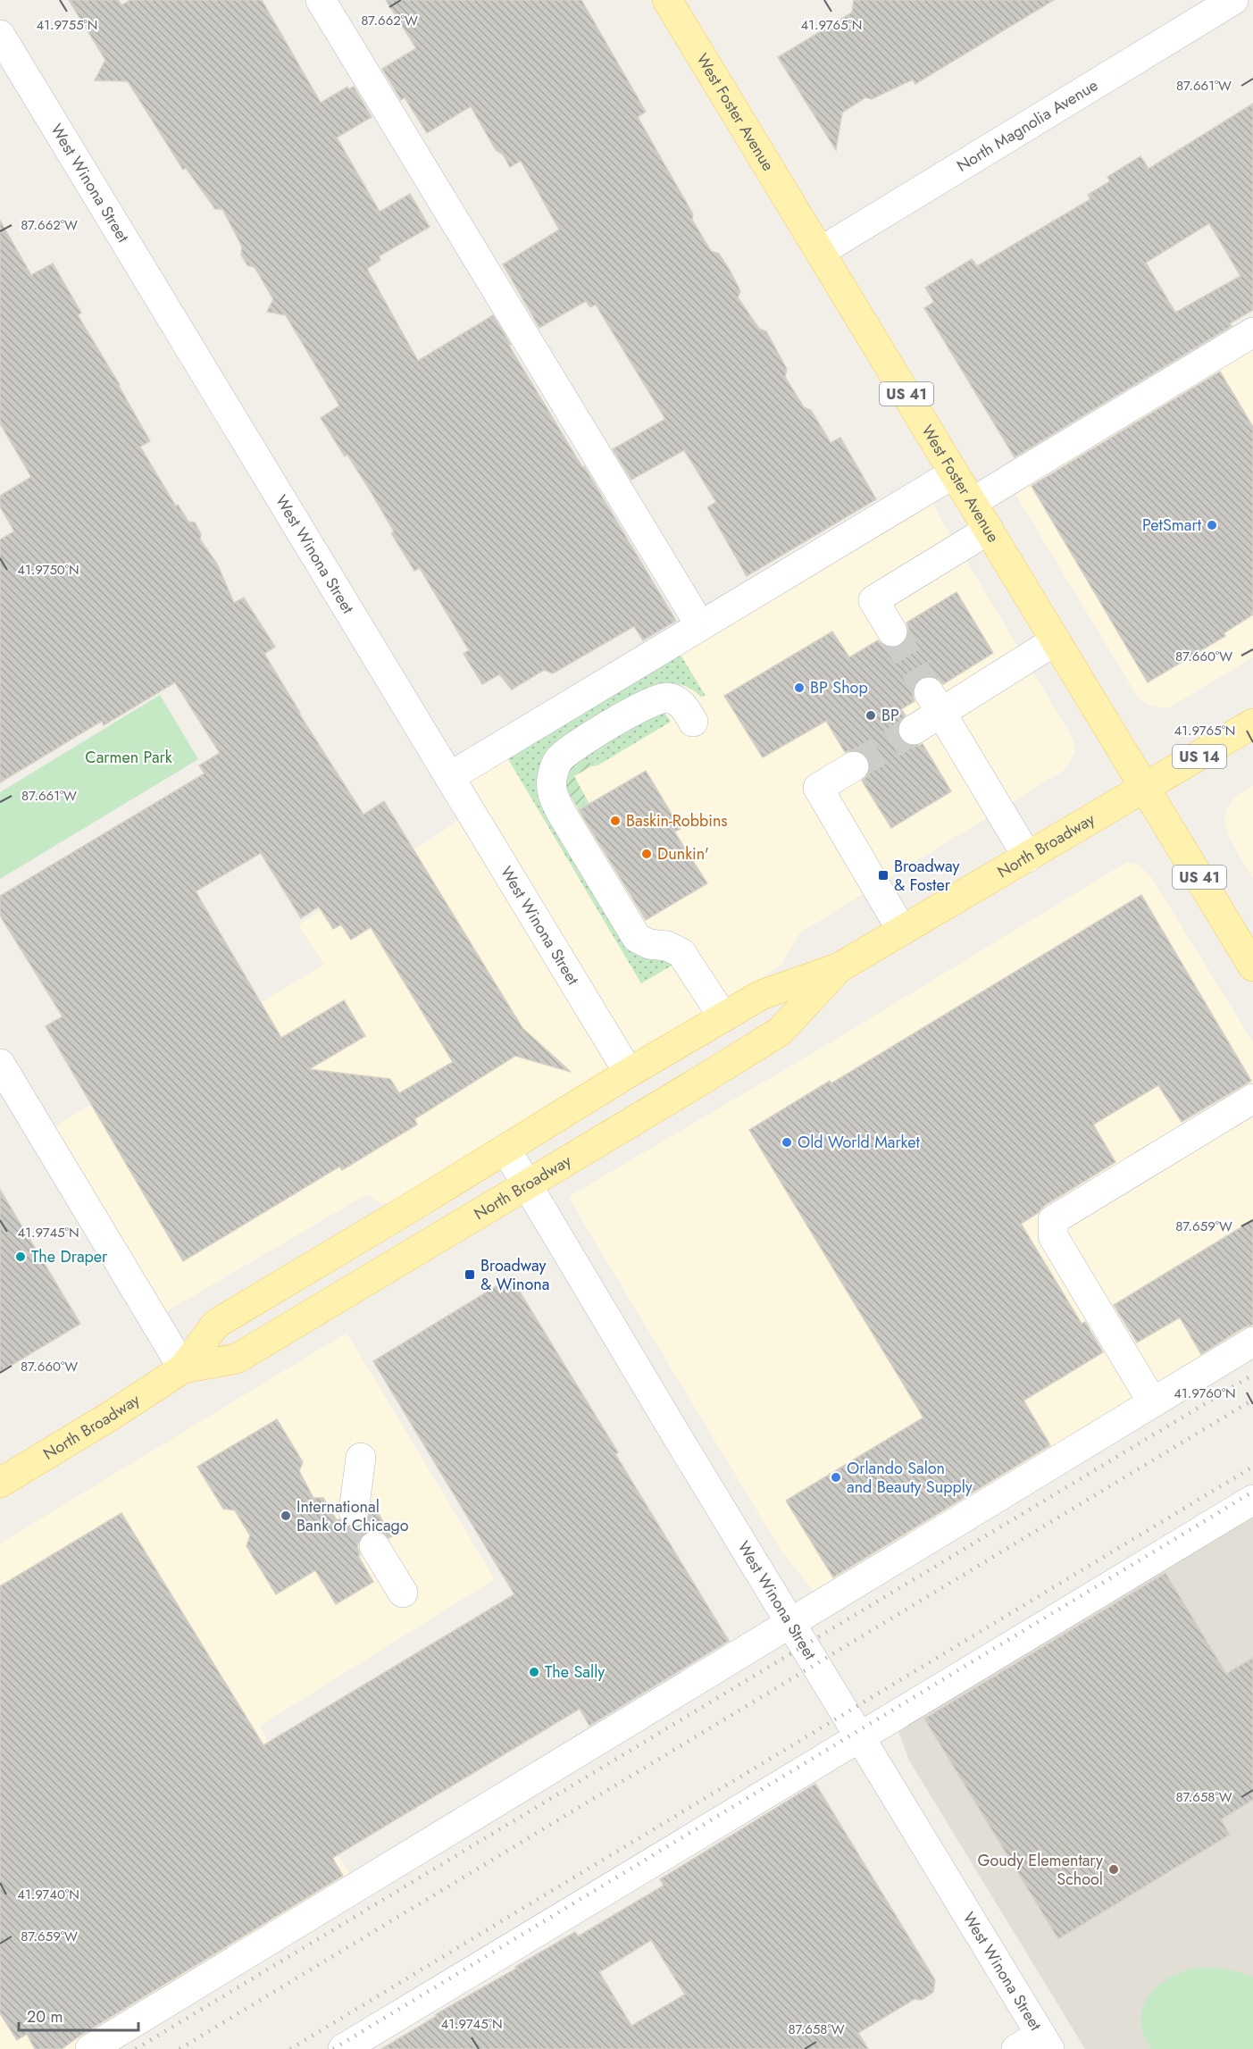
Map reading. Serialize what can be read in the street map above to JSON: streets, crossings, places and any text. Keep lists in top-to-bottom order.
{
  "streets": {
    "main road": [
      "West Foster Avenue",
      "US 41",
      "US 14",
      "North Broadway"
    ],
    "street": ["North Magnolia Avenue", "West Winona Street"]
  },
  "crossings": [
    ["West Foster Avenue", "North Magnolia Avenue"],
    ["West Foster Avenue", "North Broadway"],
    ["West Winona Street", "North Broadway"]
  ],
  "parks": ["Carmen Park"],
  "places": {
    "other": [
      "PetSmart",
      "BP Shop",
      "BP",
      "Baskin-Robbins",
      "Dunkin'",
      "Old World Market",
      "The Draper",
      "Orlando Salon and Beauty Supply",
      "International Bank of Chicago",
      "The Sally",
      "Goudy Elementary School"
    ],
    "transit": ["Broadway & Foster", "Broadway & Winona"]
  },
  "scale_bar": "20 m",
  "coordinates": [
    "87.662°W",
    "41.9755°N",
    "41.9765°N",
    "87.661°W",
    "41.9750°N",
    "87.660°W",
    "87.659°W",
    "41.9745°N",
    "41.9760°N",
    "87.658°W",
    "41.9740°N"
  ]
}
